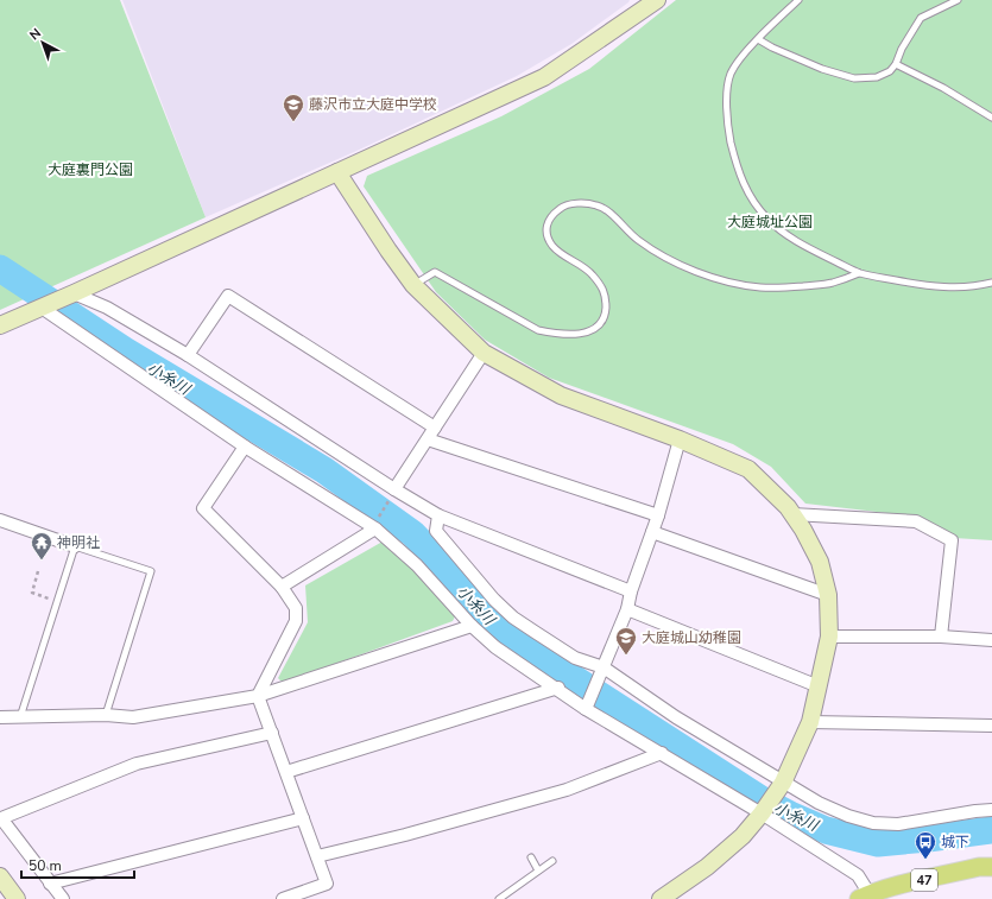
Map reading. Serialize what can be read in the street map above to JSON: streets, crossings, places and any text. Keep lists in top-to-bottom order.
{
  "streets": {
    "main road": ["47"]
  },
  "water": ["小糸川"],
  "parks": ["大庭裏門公園", "大庭城址公園"],
  "places": {
    "school or university": ["藤沢市立大庭中学校", "大庭城山幼稚園"],
    "temple": ["神明社"],
    "bus stop": ["城下"]
  },
  "scale_bar": "50 m",
  "north": "top left"
}
